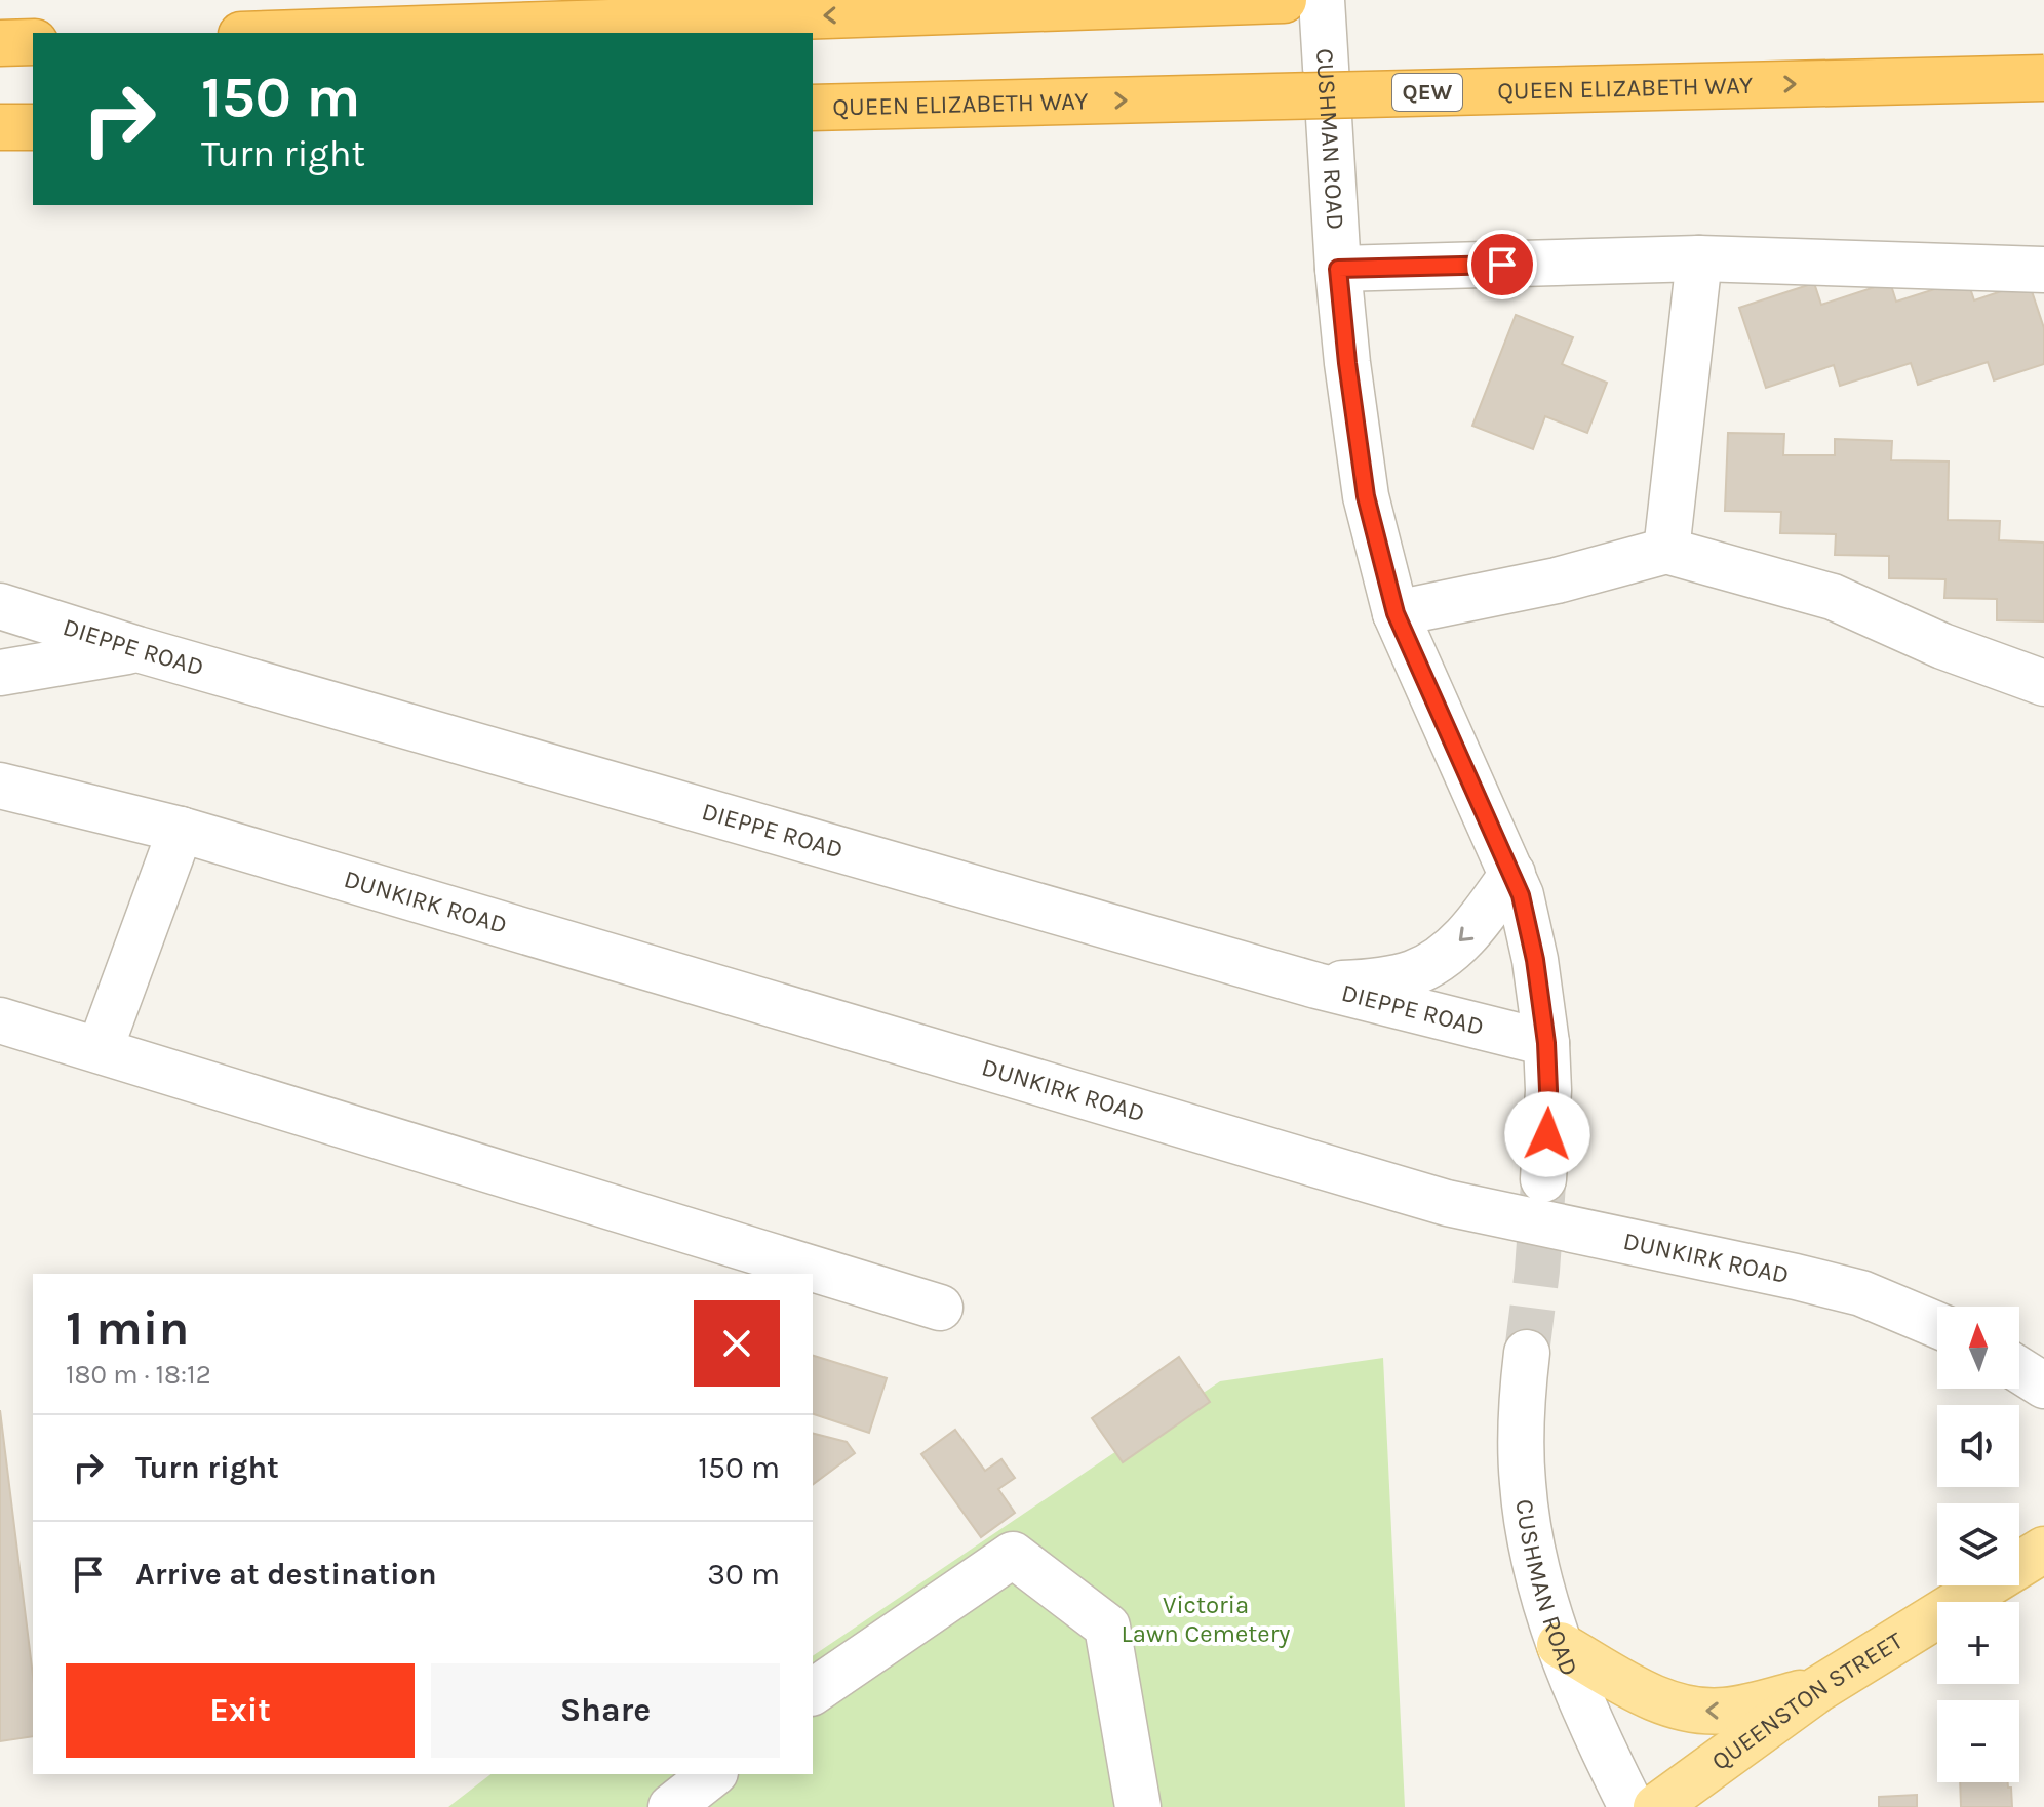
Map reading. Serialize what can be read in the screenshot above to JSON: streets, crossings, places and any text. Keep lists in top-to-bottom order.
{
  "streets": {
    "highway": ["QUEEN ELIZABETH WAY", "QEW"],
    "main road": ["QUEENSTON STREET"],
    "street": ["CUSHMAN ROAD", "DIEPPE ROAD", "DUNKIRK ROAD"]
  },
  "crossings": [
    ["CUSHMAN ROAD", "DIEPPE ROAD"]
  ],
  "parks": ["Victoria Lawn Cemetery"],
  "north": "top",
  "page": {
    "turn": ["150 m", "Turn right"],
    "heading": ["1 min", "180 m · 18:12"],
    "map_buttons": ["+", "−"],
    "list": [
      {
        "name": "Turn right",
        "value": "150 m"
      },
      {
        "name": "Arrive at destination",
        "value": "30 m"
      }
    ],
    "buttons": ["Exit", "Share"]
  }
}
